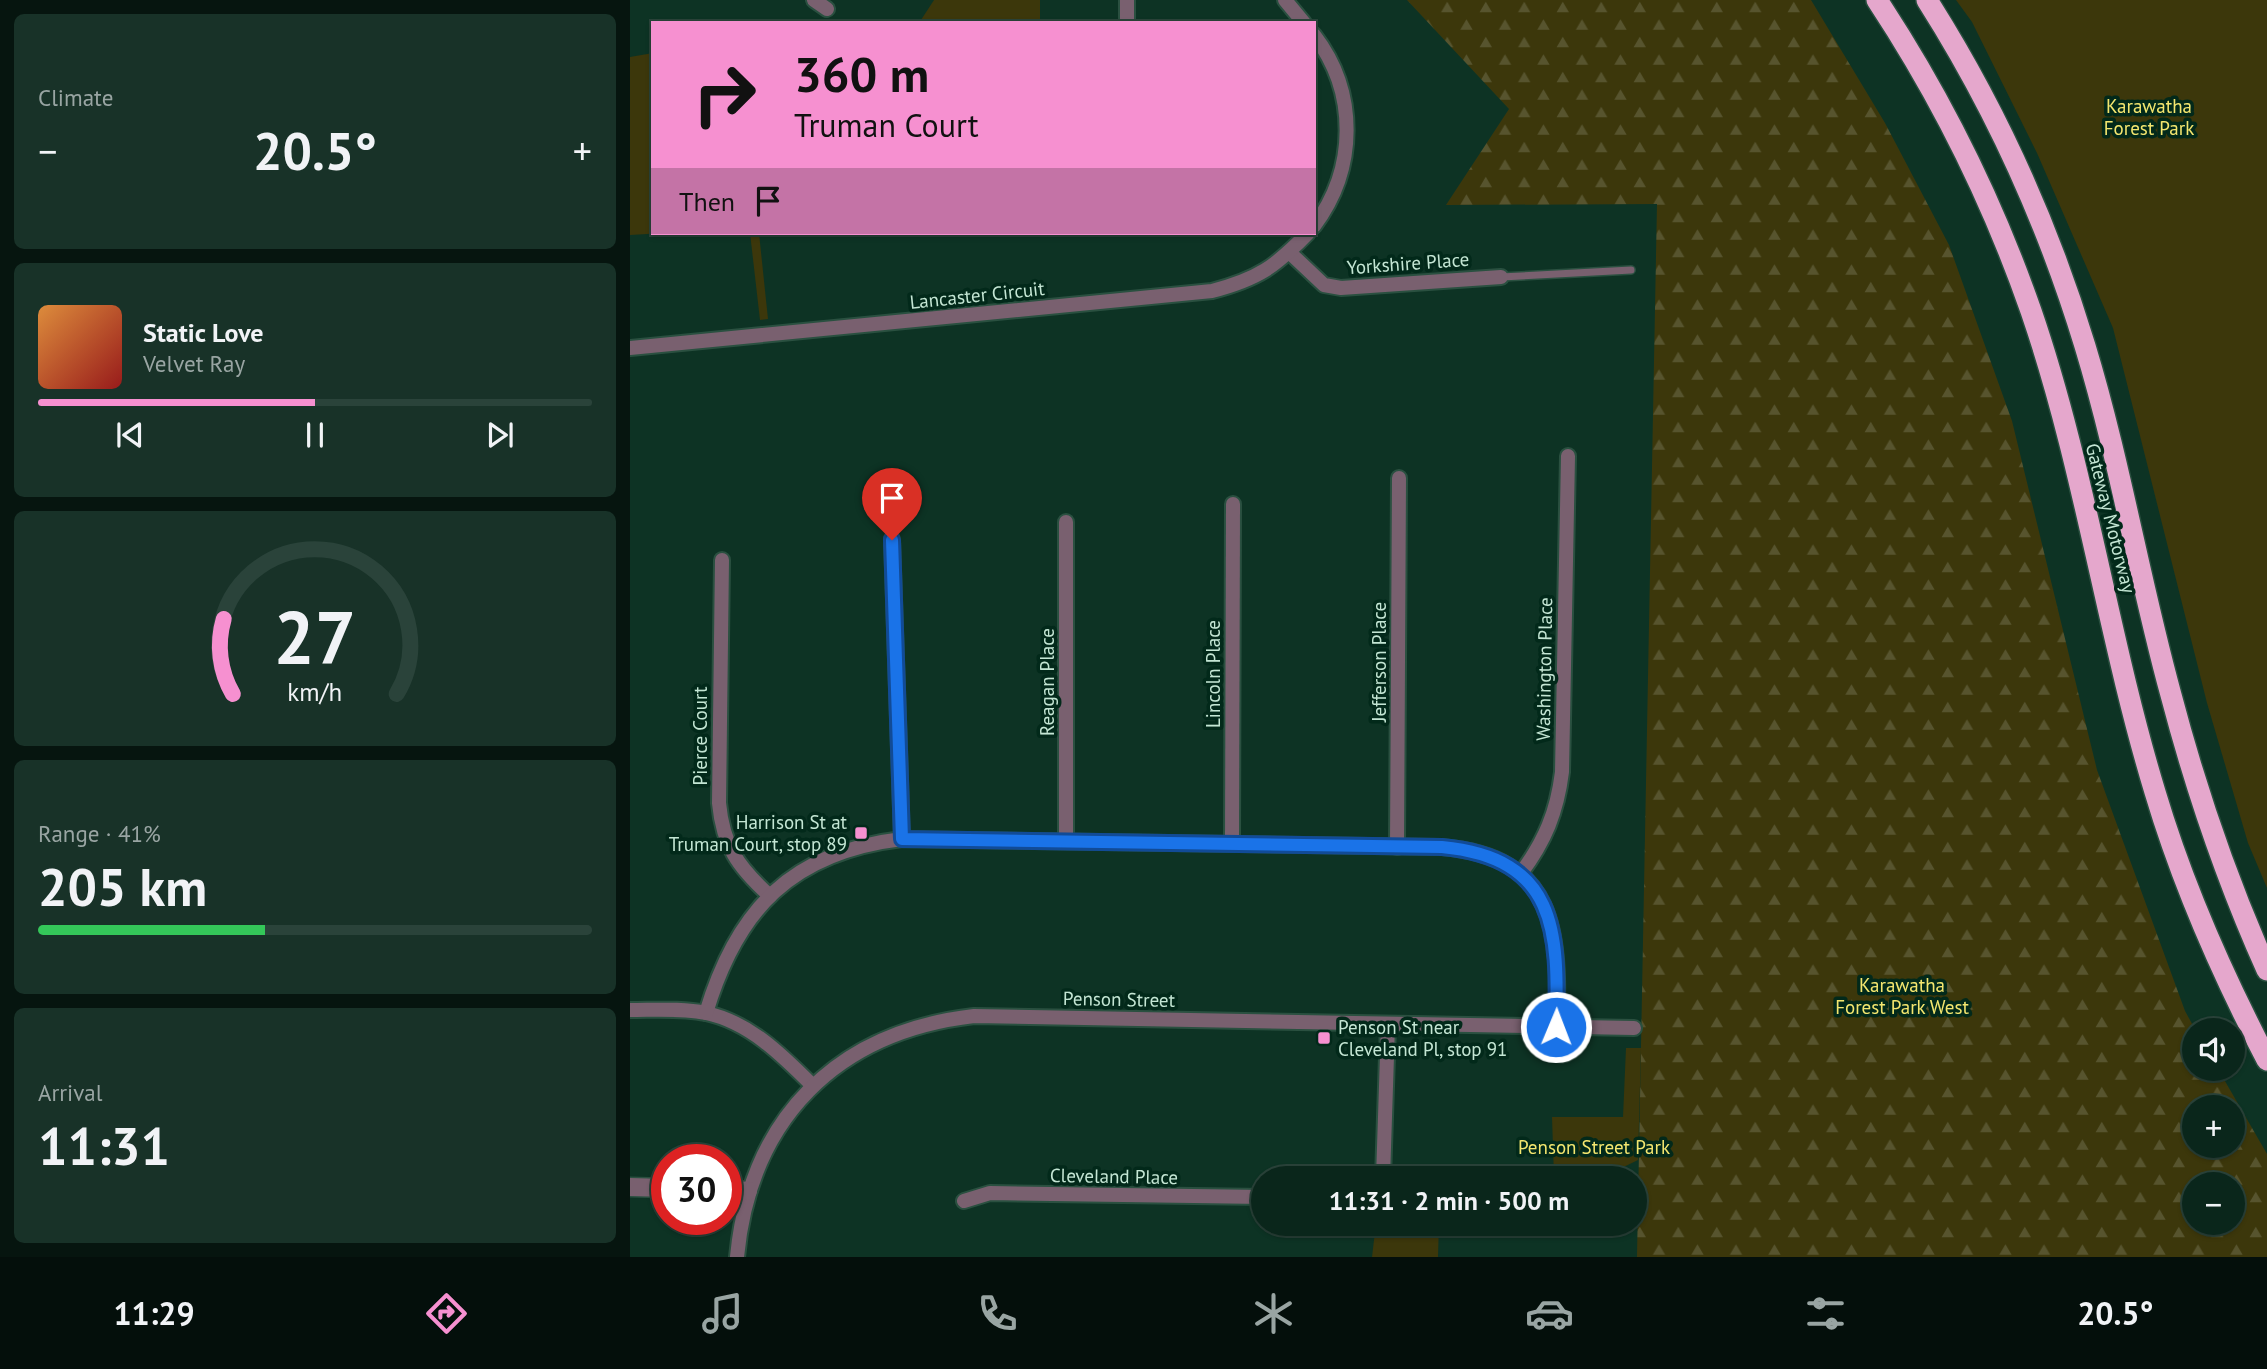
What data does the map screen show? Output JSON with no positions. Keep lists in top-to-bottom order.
{
  "streets": {
    "highway": ["Gateway Motorway"],
    "street": [
      "Yorkshire Place",
      "Lancaster Circuit",
      "Jefferson Place",
      "Washington Place",
      "Lincoln Place",
      "Reagan Place",
      "Pierce Court",
      "Penson Street",
      "Cleveland Place"
    ]
  },
  "crossings": [
    ["Yorkshire Place", "Lancaster Circuit"]
  ],
  "parks": ["Karawatha Forest Park", "Karawatha Forest Park West", "Penson Street Park"],
  "places": {
    "transit": ["Harrison St at Truman Court, stop 89", "Penson St near Cleveland Pl, stop 91"]
  },
  "page": {
    "tile": [
      "Climate",
      ["Range · 41%", "205 km"],
      ["Arrival", "11:31"]
    ],
    "turn": ["360 m", "Truman Court"],
    "heat": ["−", "20.5°", "+"],
    "then": "Then",
    "song": ["Static Love", "Velvet Ray"],
    "map_buttons": ["+", "−"],
    "limit": "30",
    "trip": "11:31 · 2 min · 500 m",
    "tabs": ["11:29", "20.5°"],
    "gauge": ["27", "km/h"]
  }
}
